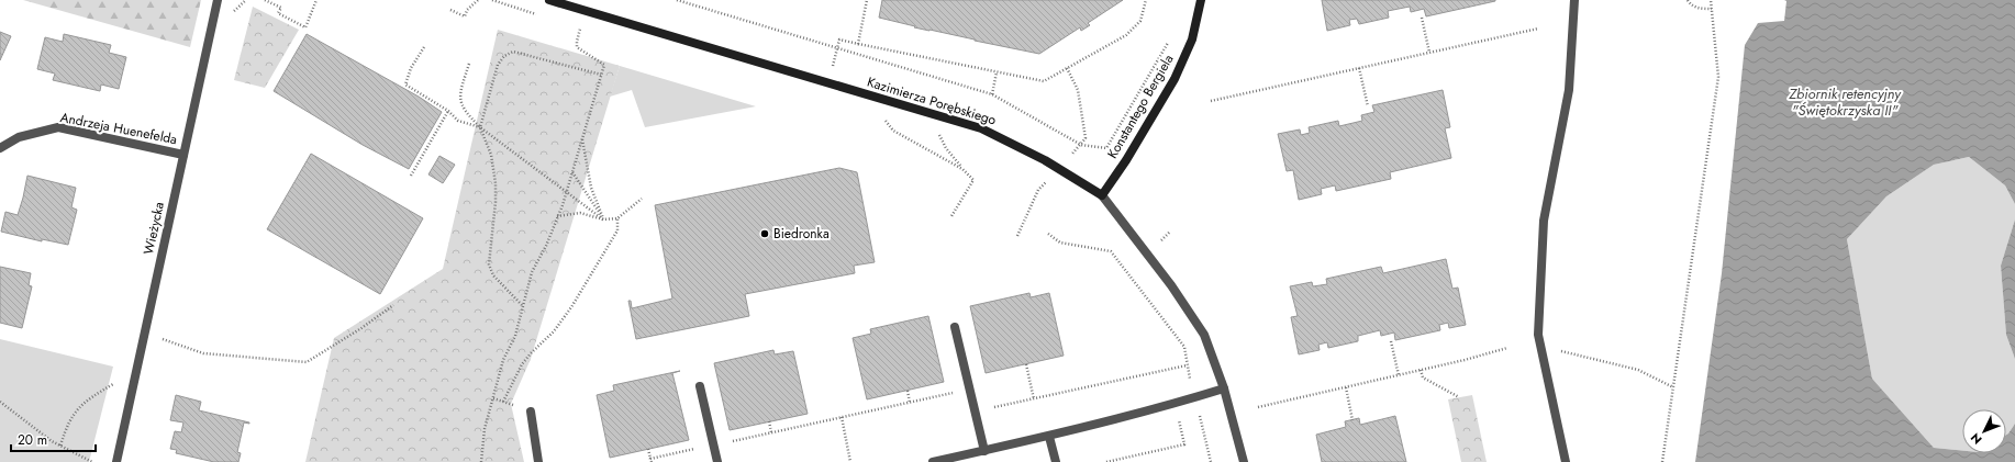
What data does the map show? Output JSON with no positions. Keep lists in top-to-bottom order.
{
  "streets": {
    "street": [
      "Kazimierza Porębskiego",
      "Konstantego Bergiela",
      "Andrzeja Huenefelda",
      "Wieżycka"
    ]
  },
  "crossings": [
    ["Kazimierza Porębskiego", "Konstantego Bergiela"],
    ["Andrzeja Huenefelda", "Wieżycka"]
  ],
  "water": ["Zbiornik retencyjny \"Świętokrzyska II\""],
  "places": ["Biedronka"],
  "scale_bar": "20 m",
  "north": "bottom left"
}
